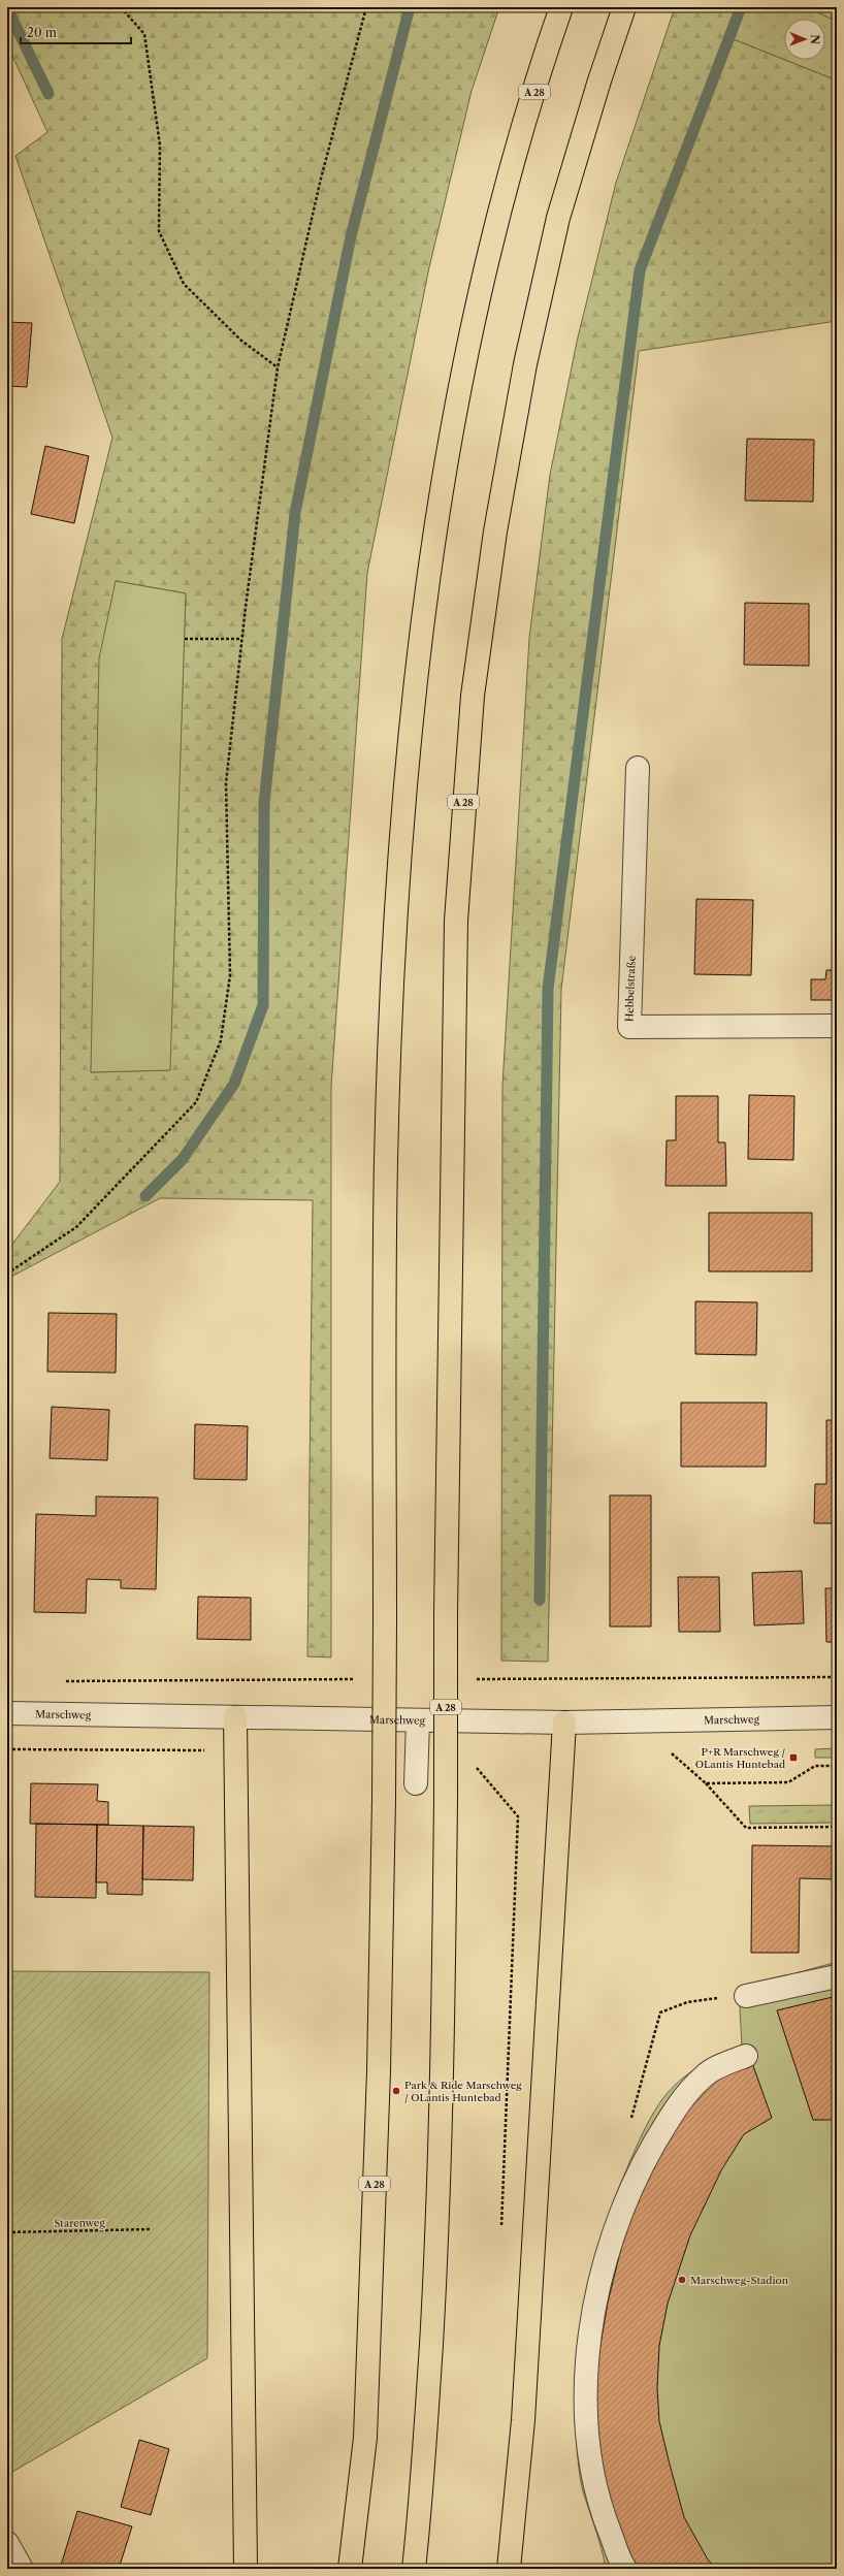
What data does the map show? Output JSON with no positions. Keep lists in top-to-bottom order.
{
  "streets": {
    "highway": ["A 28"],
    "street": ["Hebbelstraße", "Marschweg"],
    "path": ["Starenweg"]
  },
  "places": {
    "transit": ["P+R Marschweg / OLantis Huntebad"],
    "other": ["Park & Ride Marschweg / OLantis Huntebad", "Marschweg-Stadion"]
  },
  "scale_bar": "20 m",
  "north": "right"
}
